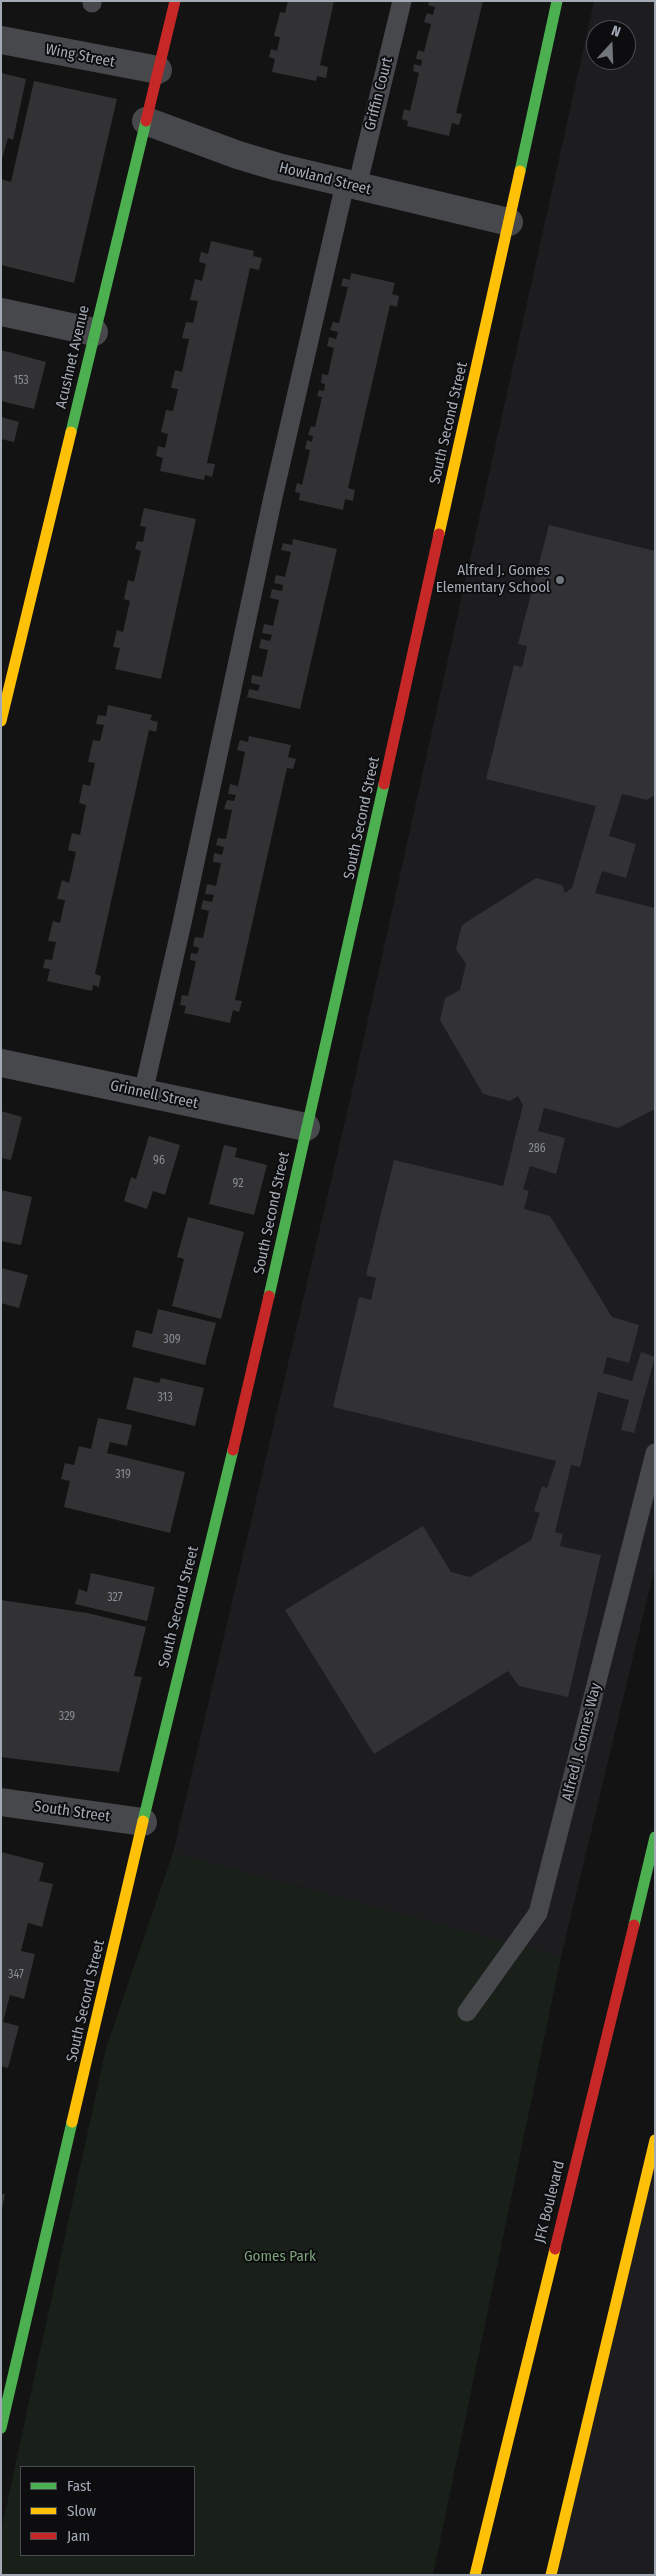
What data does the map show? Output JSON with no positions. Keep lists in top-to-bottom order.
{
  "streets": {
    "street": [
      "Wing Street",
      "Howland Street",
      "Acushnet Avenue",
      "South Second Street",
      "Grinnell Street",
      "South Street",
      "JFK Boulevard"
    ],
    "lane": ["Griffin Court", "Alfred J. Gomes Way"]
  },
  "crossings": [
    ["Wing Street", "Acushnet Avenue"],
    ["Griffin Court", "Howland Street"],
    ["Griffin Court", "Grinnell Street"],
    ["Howland Street", "Acushnet Avenue"],
    ["Howland Street", "South Second Street"],
    ["South Second Street", "Grinnell Street"],
    ["South Second Street", "South Street"]
  ],
  "parks": ["Gomes Park"],
  "places": ["Alfred J. Gomes Elementary School"],
  "house_numbers": [
    "153",
    "286",
    "96",
    "92",
    "309",
    "313",
    "319",
    "327",
    "329",
    "347"
  ],
  "legend": ["Fast", "Slow", "Jam"],
  "north": "top"
}
